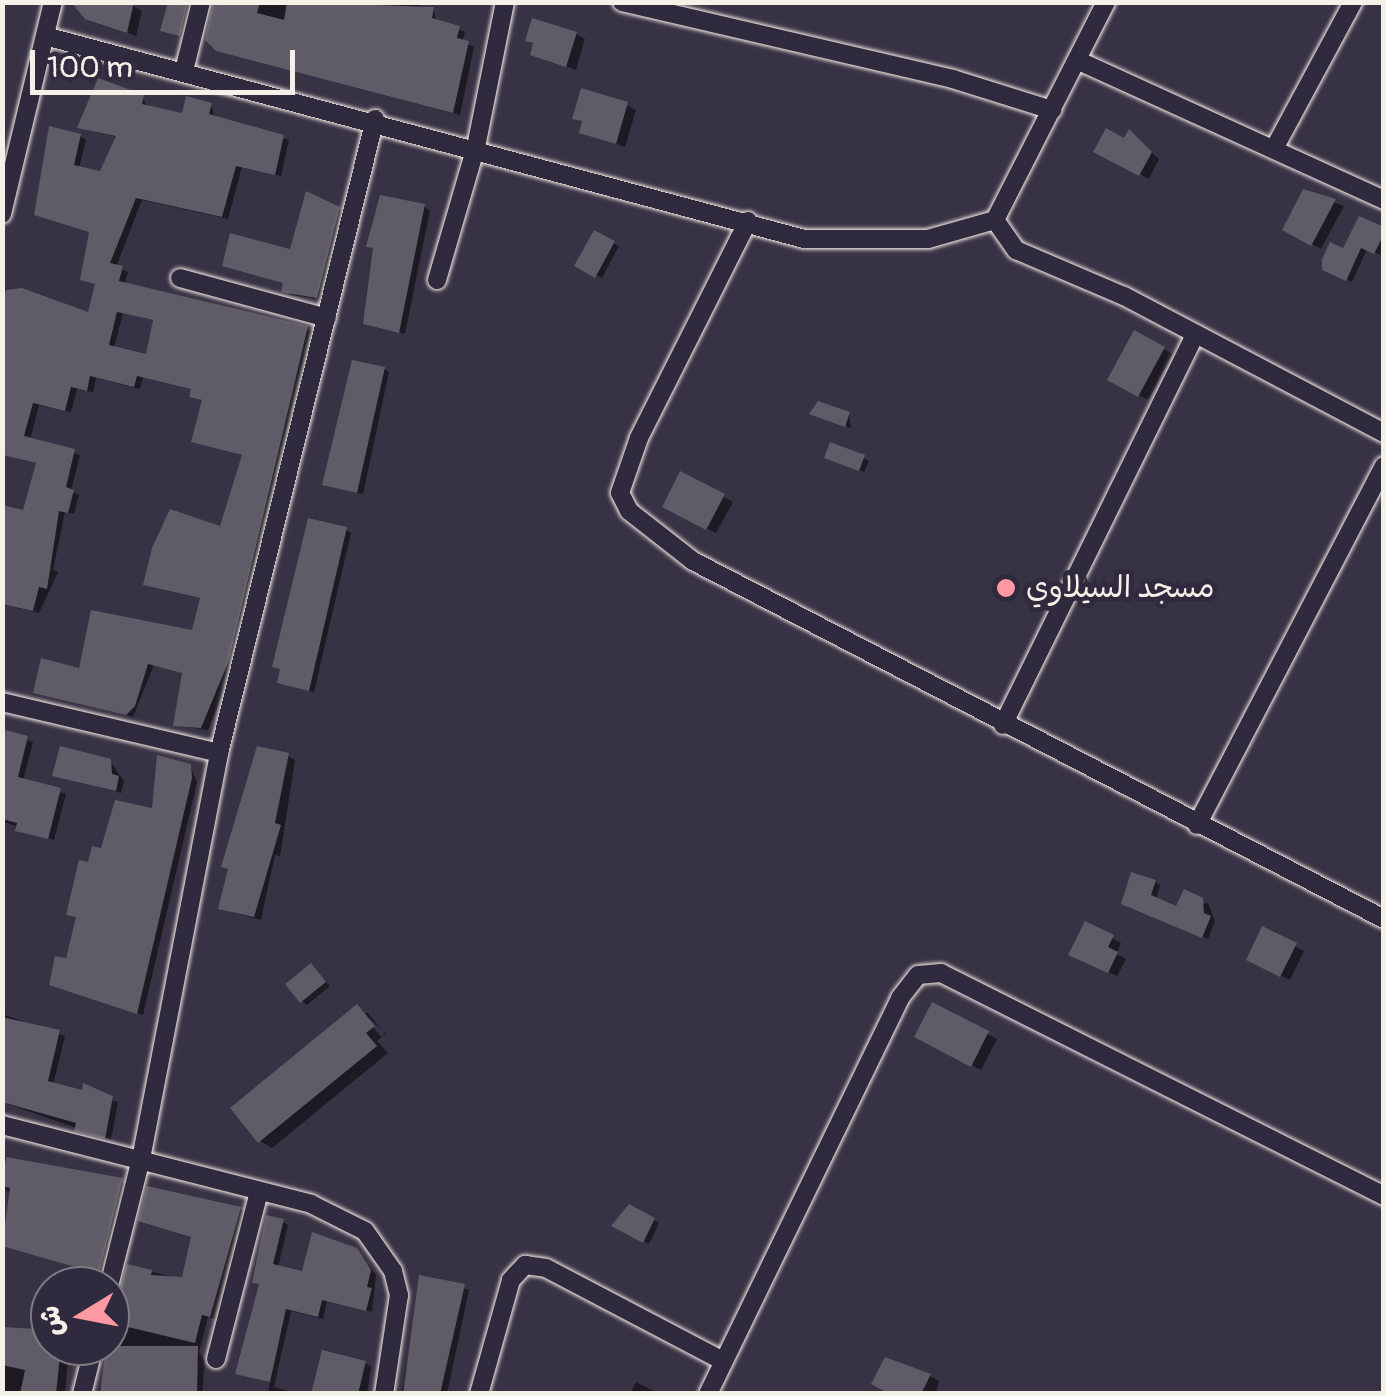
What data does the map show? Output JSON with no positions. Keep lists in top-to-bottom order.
{
  "places": ["مسجد السيلاوي"],
  "scale_bar": "100 m",
  "north": "left"
}
